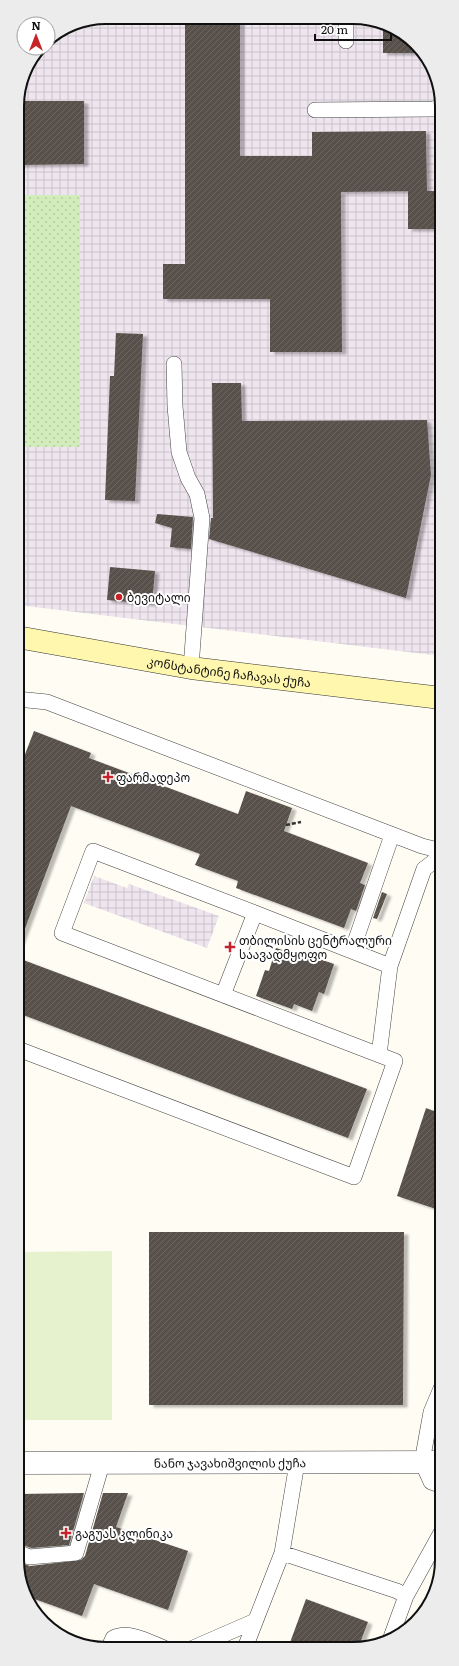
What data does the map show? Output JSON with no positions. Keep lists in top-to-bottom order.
{
  "streets": {
    "street": ["კონსტანტინე ჩაჩავას ქუჩა", "ნანო ჯავახიშვილის ქუჩა"]
  },
  "places": {
    "other": ["ბევიტალი"],
    "health": ["ფარმადეპო", "თბილისის ცენტრალური საავადმყოფო", "გაგუას კლინიკა"]
  },
  "scale_bar": "20 m",
  "north": "top"
}
